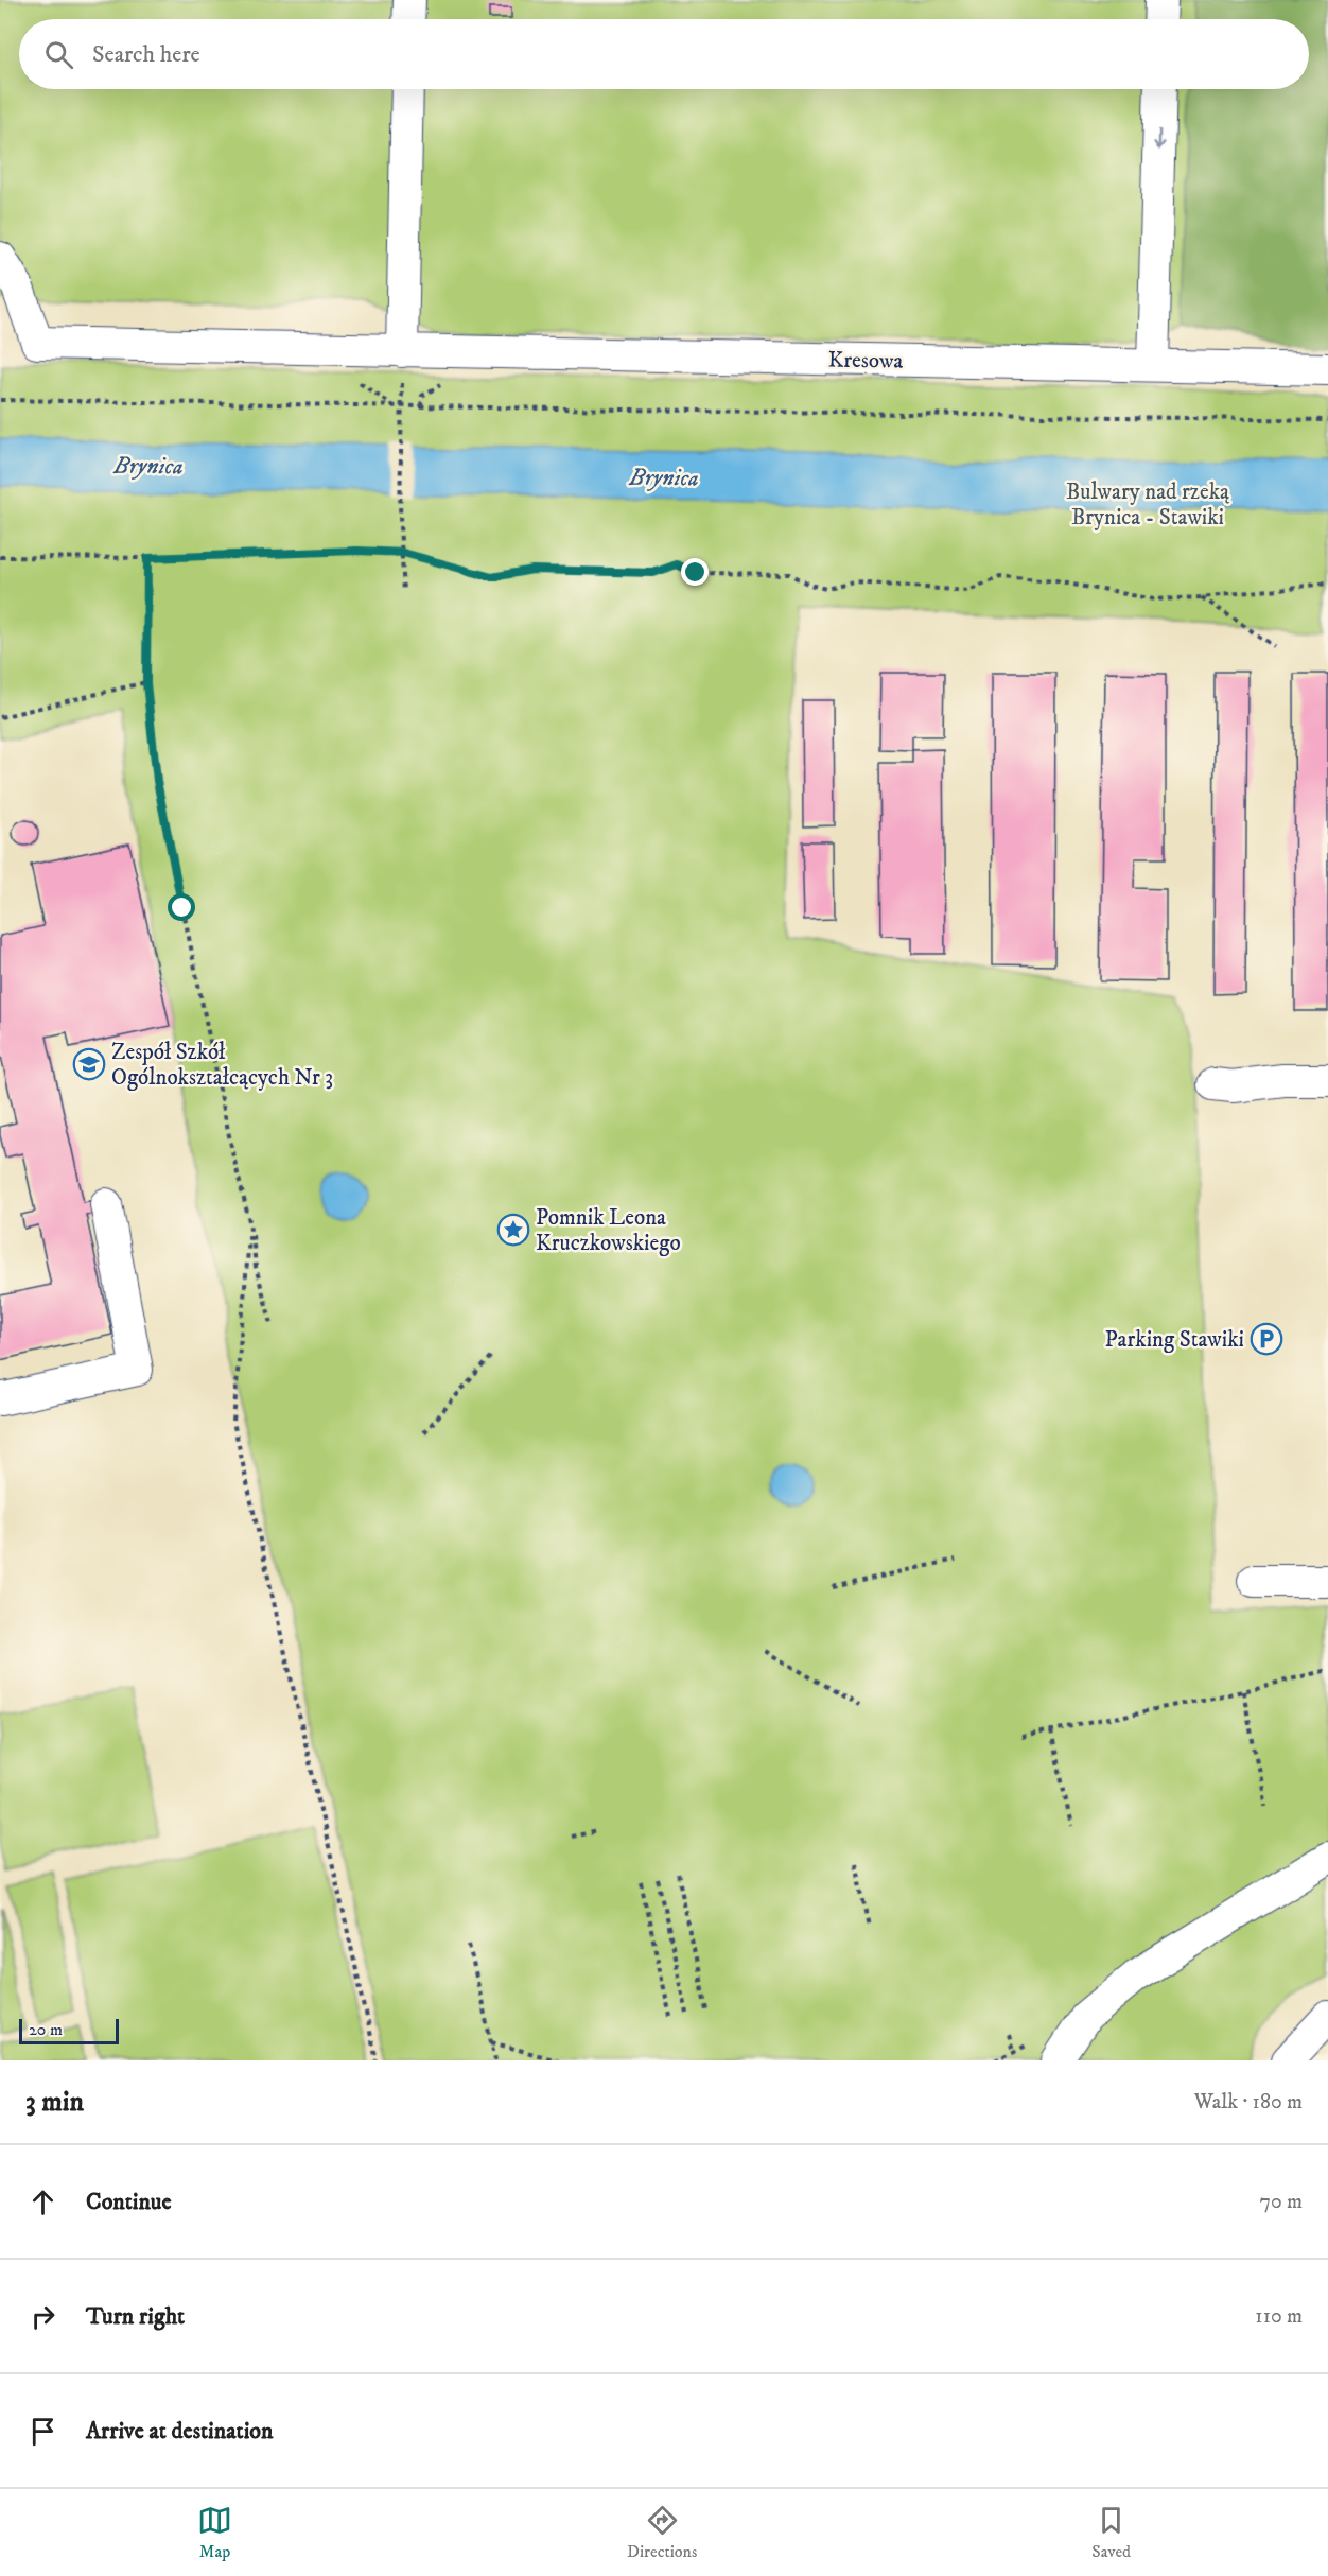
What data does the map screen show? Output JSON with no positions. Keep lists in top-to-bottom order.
{
  "streets": {
    "street": ["Kresowa"]
  },
  "water": ["Brynica"],
  "parks": ["Bulwary nad rzeką Brynica - Stawiki"],
  "places": {
    "school or university": ["Zespół Szkół Ogólnokształcących Nr 3"],
    "place": ["Pomnik Leona Kruczkowskiego"],
    "parking": ["Parking Stawiki"]
  },
  "scale_bar": "20 m",
  "page": {
    "search": "Search here",
    "scale": "20 m",
    "heading": ["3 min", "Walk · 180 m"],
    "list": [
      ["Continue", "70 m"],
      ["Turn right", "110 m"],
      "Arrive at destination"
    ],
    "nav": ["Map", "Directions", "Saved"]
  }
}
